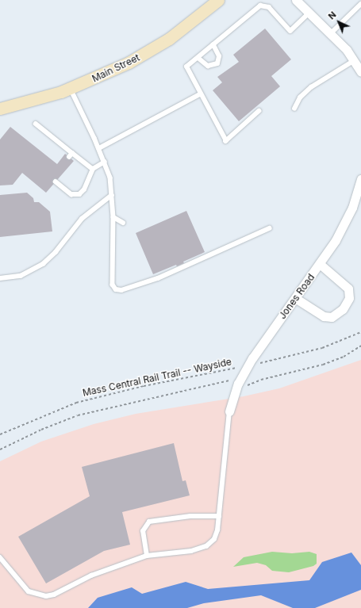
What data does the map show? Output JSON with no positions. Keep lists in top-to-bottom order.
{
  "streets": {
    "main road": ["Main Street"],
    "street": ["Jones Road"],
    "path": ["Mass Central Rail Trail -- Wayside"]
  },
  "crossings": [
    ["Jones Road", "Mass Central Rail Trail -- Wayside"]
  ],
  "north": "top left"
}
